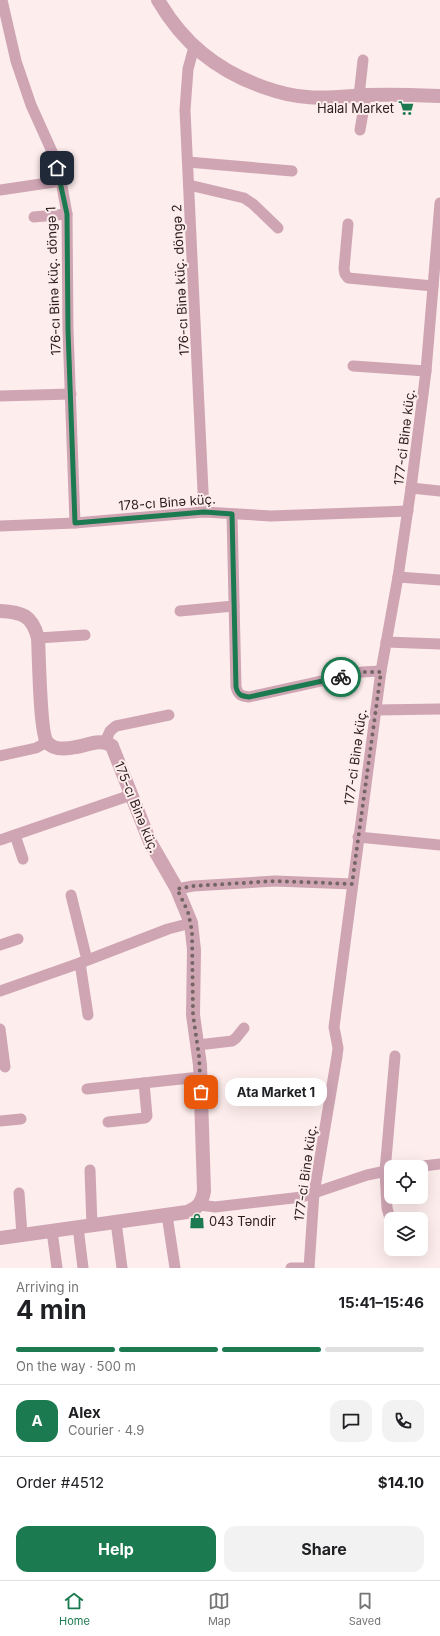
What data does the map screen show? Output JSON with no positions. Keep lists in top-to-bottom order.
{
  "streets": {
    "street": [
      "176-cı Binə küç. döngə 2",
      "176-cı Binə küç. döngə 1",
      "177-ci Binə küç.",
      "178-cı Binə küç.",
      "175-cı Binə küç."
    ]
  },
  "crossings": [
    ["176-cı Binə küç. döngə 2", "178-cı Binə küç."],
    ["176-cı Binə küç. döngə 1", "178-cı Binə küç."],
    ["177-ci Binə küç.", "178-cı Binə küç."]
  ],
  "places": {
    "supermarket": ["Halal Market"],
    "other": ["Ata Market 1"],
    "shop": ["043 Təndir"]
  },
  "page": {
    "bubble": "Ata Market 1",
    "heading": ["4 min", "Arriving in", "15:41–15:46"],
    "panel": [
      "Alex",
      "Courier · 4.9",
      "Order #4512",
      "$14.10"
    ],
    "bar": "On the way · 500 m",
    "round": "A",
    "buttons": ["Help", "Share"],
    "tabs": ["Home", "Map", "Saved"]
  }
}
